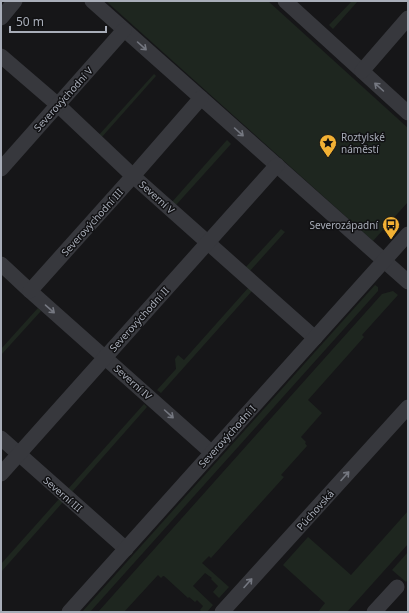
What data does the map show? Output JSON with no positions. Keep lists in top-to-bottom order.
{
  "streets": {
    "street": [
      "Severovýchodní V",
      "Severní V",
      "Severovýchodní III",
      "Severovýchodní II",
      "Severní IV",
      "Severovýchodní I",
      "Severní III",
      "Púchovská"
    ]
  },
  "crossings": [
    ["Severovýchodní V", "Severní V"],
    ["Severní V", "Severovýchodní III"],
    ["Severní V", "Severovýchodní II"],
    ["Severní V", "Severovýchodní I"],
    ["Severovýchodní III", "Severní IV"],
    ["Severovýchodní II", "Severní IV"],
    ["Severovýchodní II", "Severní III"],
    ["Severní IV", "Severovýchodní I"],
    ["Severovýchodní I", "Severní III"]
  ],
  "one_way": ["Severní IV", "Púchovská"],
  "places": {
    "place": ["Roztylské náměstí"],
    "bus stop": ["Severozápadní"]
  },
  "scale_bar": "50 m"
}
